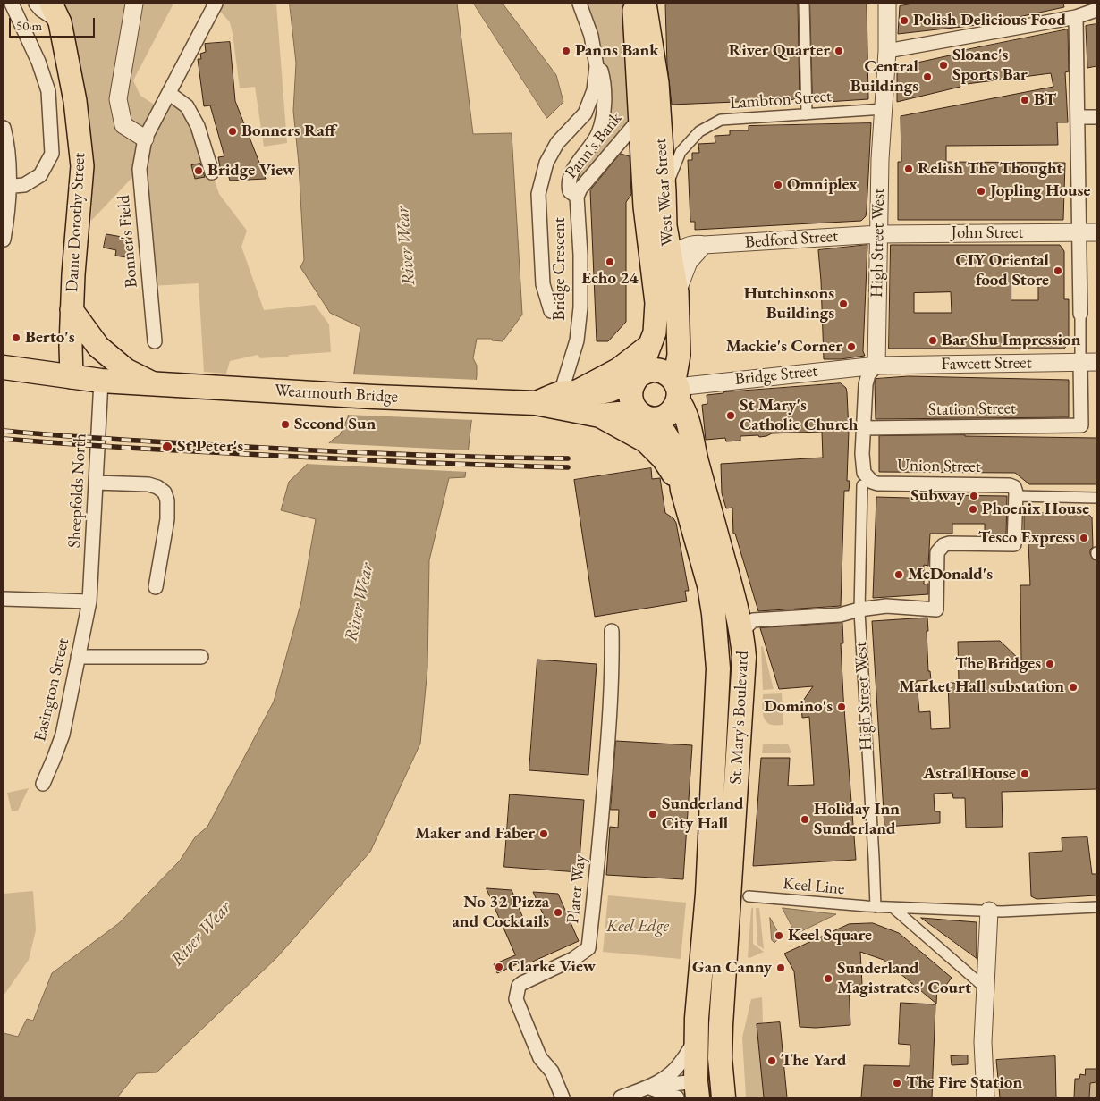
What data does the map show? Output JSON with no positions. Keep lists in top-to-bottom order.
{
  "streets": {
    "highway": ["Wearmouth Bridge", "St. Mary's Boulevard"],
    "main road": ["West Wear Street", "Dame Dorothy Street"],
    "street": [
      "Lambton Street",
      "Pann's Bank",
      "John Street",
      "Bedford Street",
      "Bonner's Field",
      "High Street West",
      "Bridge Crescent",
      "Fawcett Street",
      "Bridge Street",
      "Station Street",
      "Union Street",
      "Sheepfolds North",
      "Easington Street",
      "Keel Line",
      "Plater Way"
    ]
  },
  "crossings": [
    ["Lambton Street", "West Wear Street"],
    ["Lambton Street", "High Street West"],
    ["Pann's Bank", "West Wear Street"],
    ["Pann's Bank", "Bridge Crescent"],
    ["West Wear Street", "Bedford Street"],
    ["West Wear Street", "Bridge Street"],
    ["West Wear Street", "St. Mary's Boulevard"],
    ["Dame Dorothy Street", "Wearmouth Bridge"],
    ["John Street", "Bedford Street"],
    ["John Street", "High Street West"],
    ["Bedford Street", "High Street West"],
    ["High Street West", "Fawcett Street"],
    ["High Street West", "Bridge Street"],
    ["High Street West", "Station Street"],
    ["High Street West", "Union Street"],
    ["High Street West", "Keel Line"],
    ["Fawcett Street", "Bridge Street"],
    ["Fawcett Street", "Station Street"],
    ["Bridge Street", "St. Mary's Boulevard"],
    ["Wearmouth Bridge", "Sheepfolds North"],
    ["Sheepfolds North", "Easington Street"]
  ],
  "water": ["River Wear"],
  "parks": ["Keel Edge"],
  "places": [
    "Polish Delicious Food",
    "Panns Bank",
    "River Quarter",
    "Sloane's Sports Bar",
    "Central Buildings",
    "BT",
    "Bonners Raff",
    "Relish The Thought",
    "Bridge View",
    "Omniplex",
    "Jopling House",
    "Echo 24",
    "CIY Oriental food Store",
    "Hutchinsons Buildings",
    "Berto's",
    "Bar Shu Impression",
    "Mackie's Corner",
    "St Mary's Catholic Church",
    "Second Sun",
    "St Peter's",
    "Subway",
    "Phoenix House",
    "Tesco Express",
    "McDonald's",
    "The Bridges",
    "Market Hall substation",
    "Domino's",
    "Astral House",
    "Sunderland City Hall",
    "Holiday Inn Sunderland",
    "Maker and Faber",
    "No 32 Pizza and Cocktails",
    "Keel Square",
    "Clarke View",
    "Gan Canny",
    "Sunderland Magistrates' Court",
    "The Yard",
    "The Fire Station"
  ],
  "scale_bar": "50 m"
}
